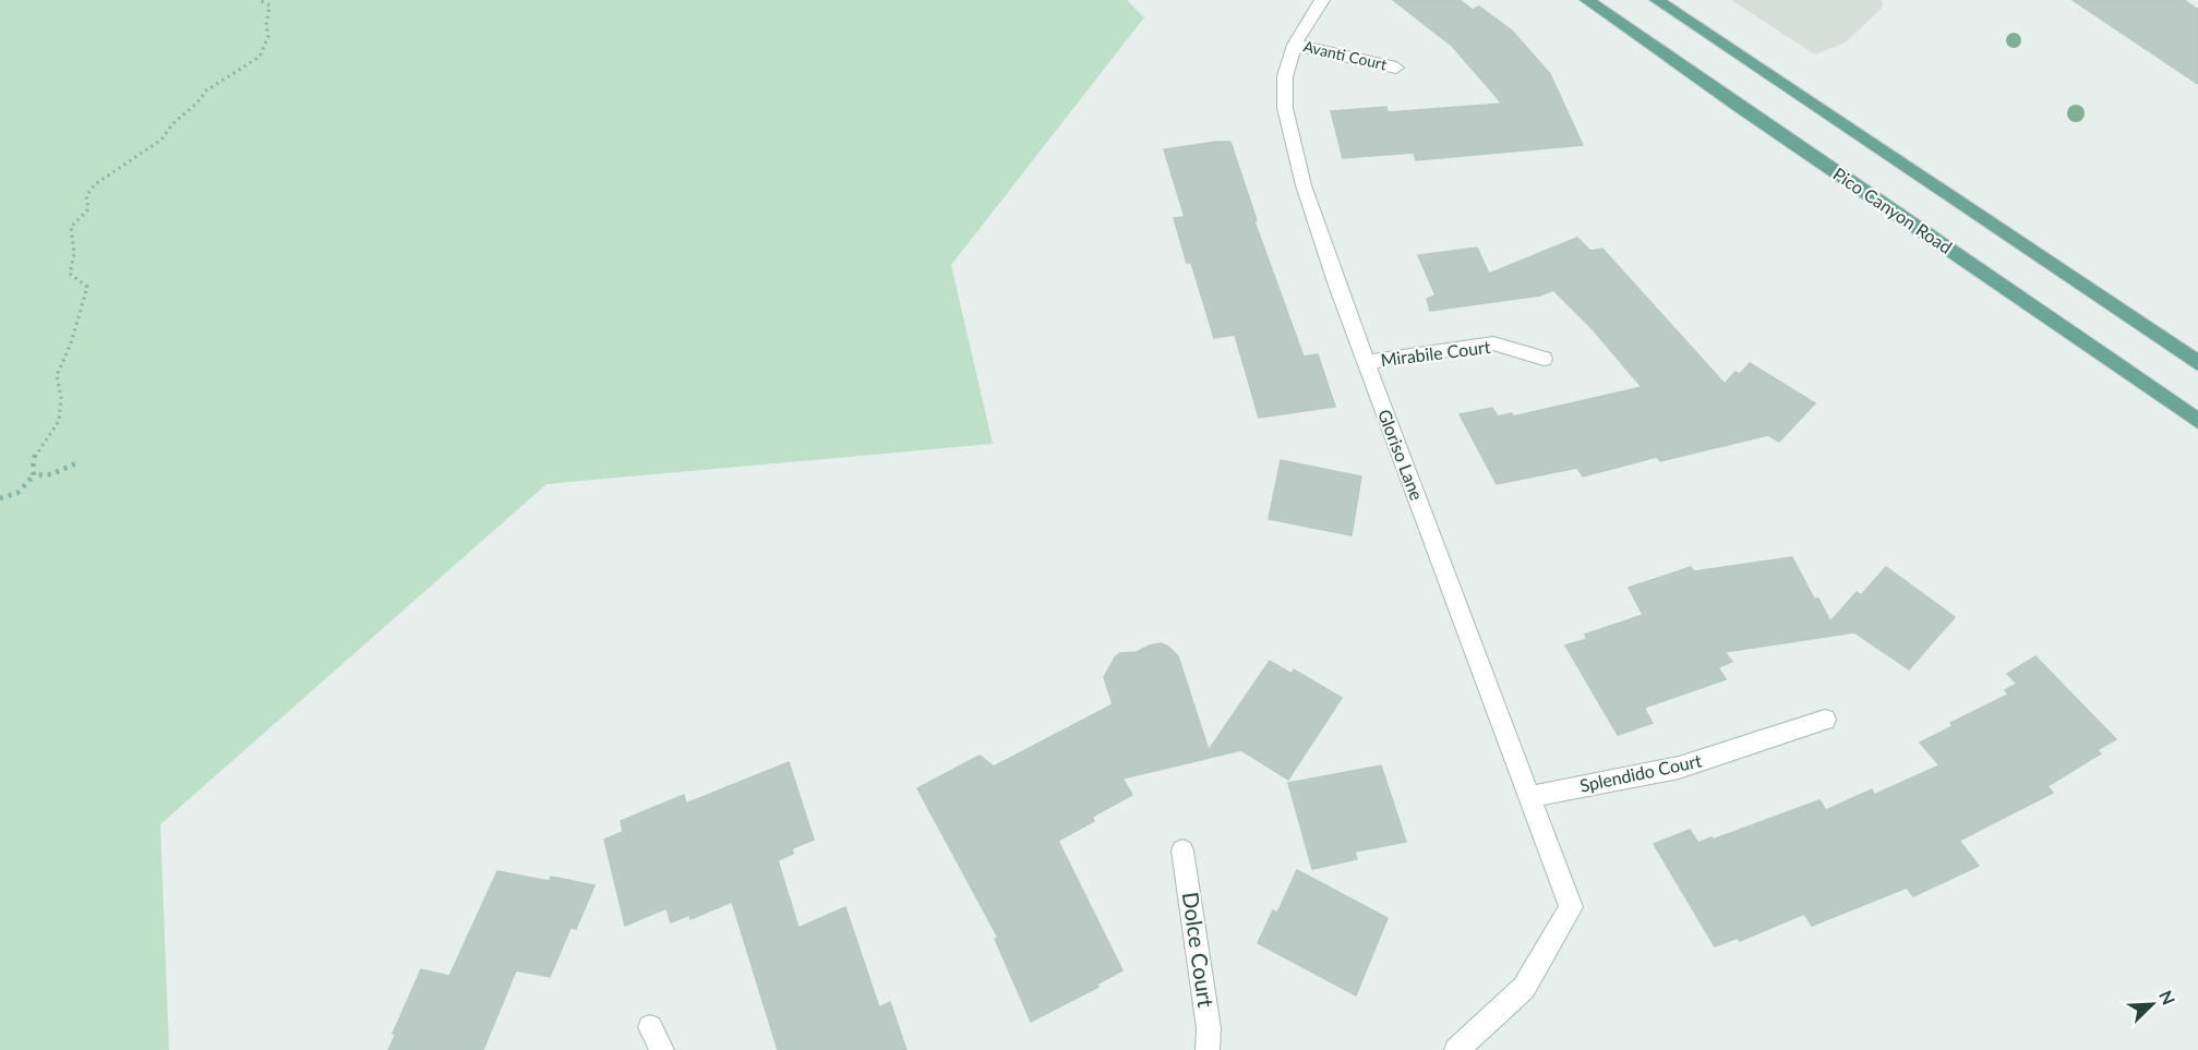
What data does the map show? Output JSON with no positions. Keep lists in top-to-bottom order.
{
  "streets": {
    "main road": ["Pico Canyon Road"],
    "street": [
      "Avanti Court",
      "Mirabile Court",
      "Gloriso Lane",
      "Splendido Court",
      "Dolce Court"
    ]
  },
  "crossings": [
    ["Avanti Court", "Gloriso Lane"],
    ["Mirabile Court", "Gloriso Lane"],
    ["Gloriso Lane", "Splendido Court"]
  ],
  "north": "top right"
}
